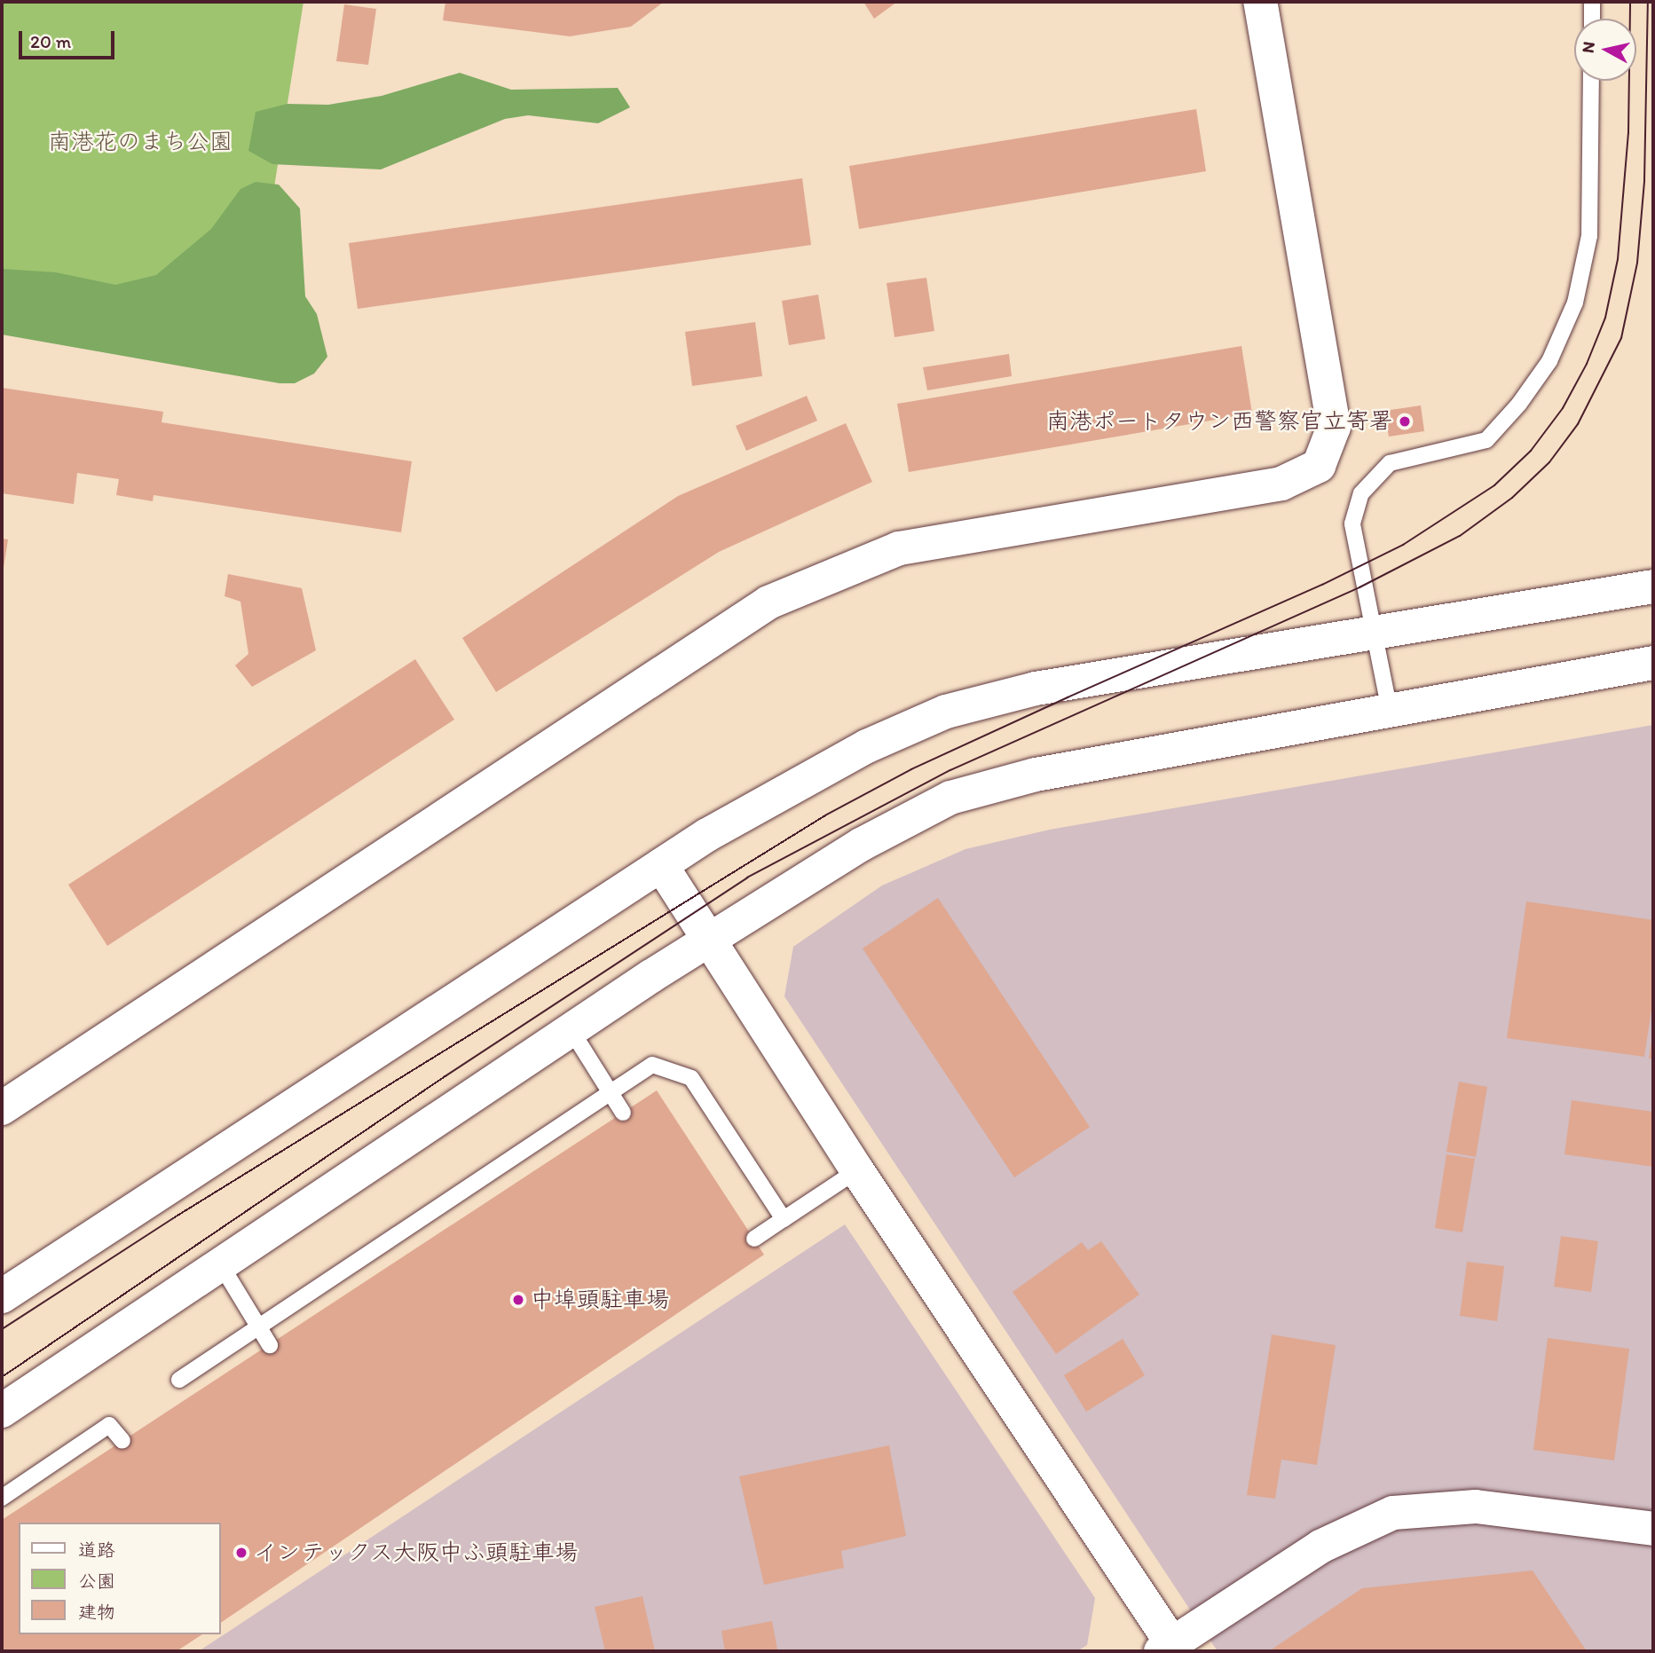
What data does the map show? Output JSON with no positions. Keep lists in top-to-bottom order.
{
  "parks": ["南港花のまち公園"],
  "places": ["南港ポートタウン西警察官立寄署", "中埠頭駐車場", "インテックス大阪中ふ頭駐車場"],
  "legend": ["道路", "公園", "建物"],
  "scale_bar": "20 m",
  "north": "left"
}
